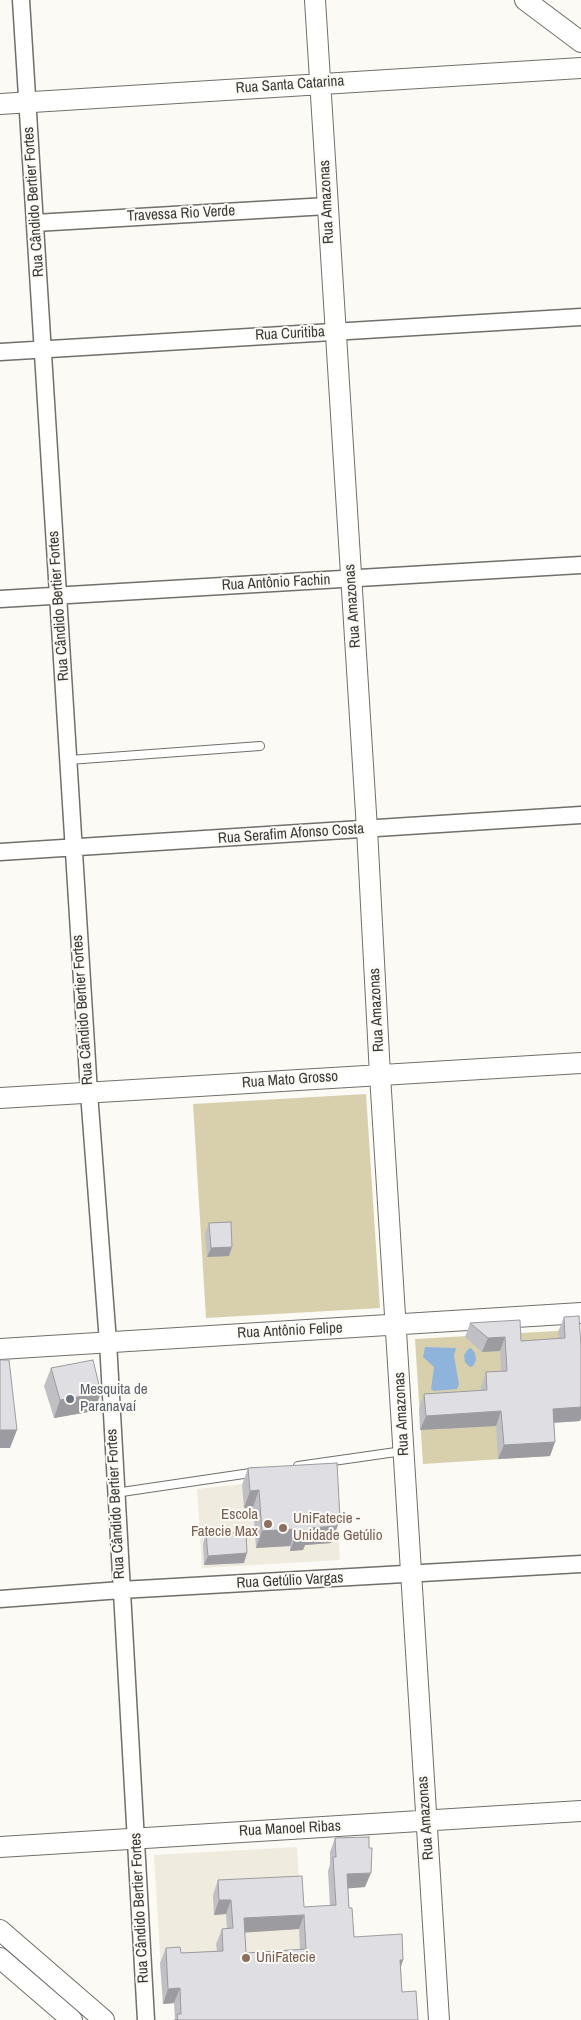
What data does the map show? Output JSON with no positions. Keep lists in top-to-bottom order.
{
  "streets": {
    "street": [
      "Rua Santa Catarina",
      "Rua Cândido Bertier Fortes",
      "Rua Amazonas",
      "Travessa Rio Verde",
      "Rua Curitiba",
      "Rua Antônio Fachin",
      "Rua Serafim Afonso Costa",
      "Rua Mato Grosso",
      "Rua Antônio Felipe",
      "Rua Getúlio Vargas",
      "Rua Manoel Ribas"
    ]
  },
  "crossings": [
    ["Rua Santa Catarina", "Rua Cândido Bertier Fortes"],
    ["Rua Santa Catarina", "Rua Amazonas"],
    ["Rua Cândido Bertier Fortes", "Travessa Rio Verde"],
    ["Rua Cândido Bertier Fortes", "Rua Curitiba"],
    ["Rua Cândido Bertier Fortes", "Rua Antônio Fachin"],
    ["Rua Cândido Bertier Fortes", "Rua Serafim Afonso Costa"],
    ["Rua Cândido Bertier Fortes", "Rua Mato Grosso"],
    ["Rua Cândido Bertier Fortes", "Rua Antônio Felipe"],
    ["Rua Cândido Bertier Fortes", "Rua Getúlio Vargas"],
    ["Rua Cândido Bertier Fortes", "Rua Manoel Ribas"],
    ["Rua Amazonas", "Travessa Rio Verde"],
    ["Rua Amazonas", "Rua Curitiba"],
    ["Rua Amazonas", "Rua Antônio Fachin"],
    ["Rua Amazonas", "Rua Serafim Afonso Costa"],
    ["Rua Amazonas", "Rua Mato Grosso"],
    ["Rua Amazonas", "Rua Antônio Felipe"],
    ["Rua Amazonas", "Rua Getúlio Vargas"],
    ["Rua Amazonas", "Rua Manoel Ribas"]
  ],
  "places": [
    "Mesquita de Paranavaí",
    "Escola Fatecie Max",
    "UniFatecie - Unidade Getúlio",
    "UniFatecie"
  ]
}
